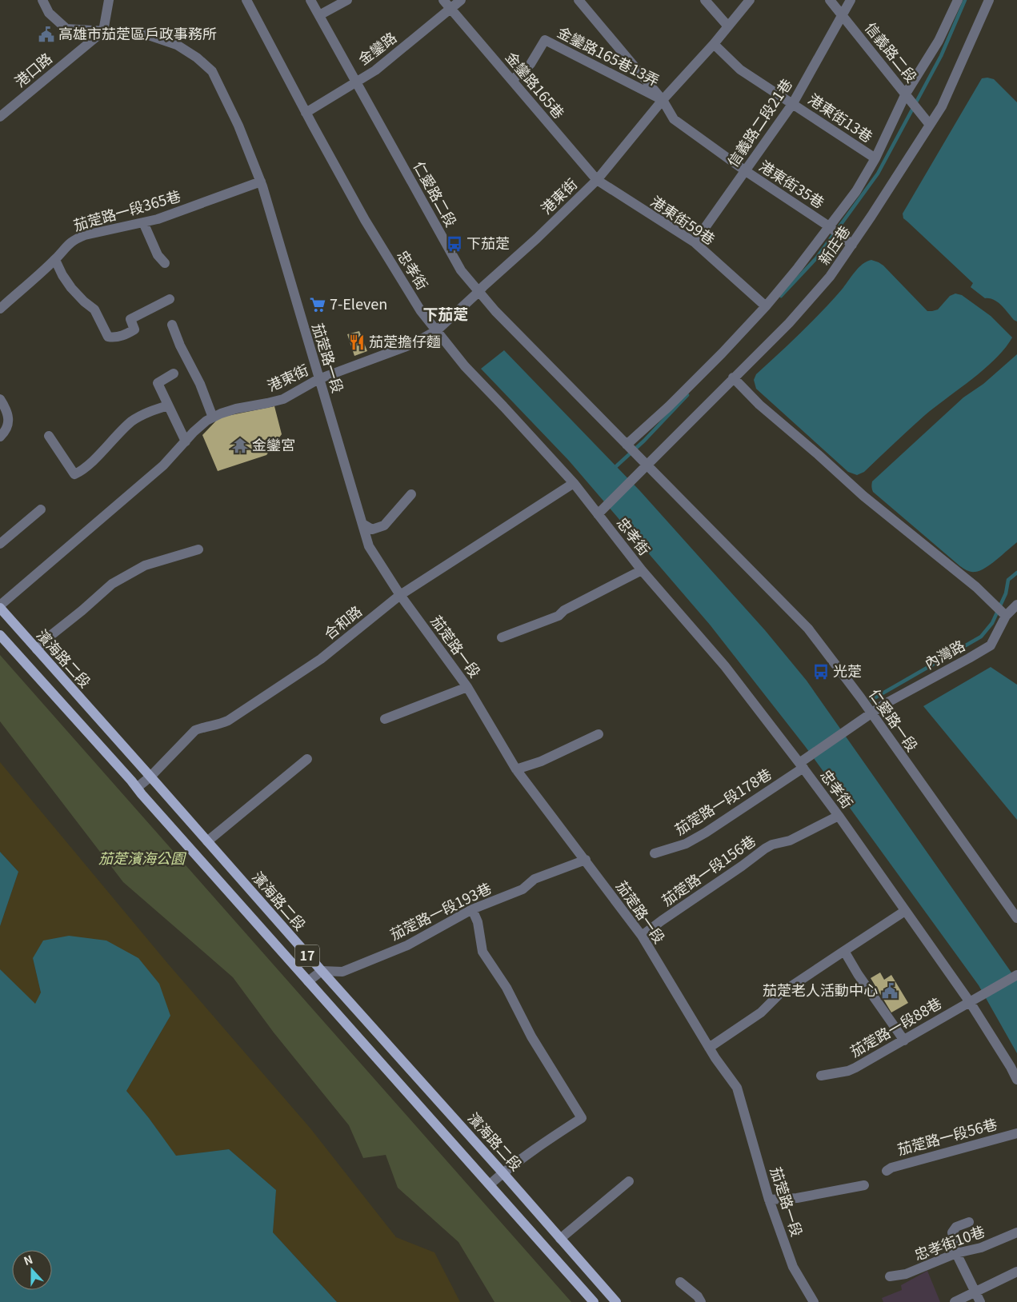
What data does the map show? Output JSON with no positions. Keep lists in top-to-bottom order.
{
  "streets": {
    "main road": ["濱海路二段", "17"],
    "street": [
      "金鑾路",
      "信義路二段",
      "金鑾路165巷13弄",
      "港口路",
      "金鑾路165巷",
      "港東街13巷",
      "信義路二段21巷",
      "港東街35巷",
      "仁愛路二段",
      "港東街",
      "茄萣路一段365巷",
      "港東街59巷",
      "新庄巷",
      "忠孝街",
      "茄萣路一段",
      "合和路",
      "內灣路",
      "仁愛路一段",
      "茄萣路一段178巷",
      "茄萣路一段156巷",
      "茄萣路一段193巷",
      "茄萣路一段88巷",
      "茄萣路一段56巷",
      "忠孝街10巷"
    ]
  },
  "crossings": [
    ["金鑾路", "金鑾路165巷"],
    ["金鑾路", "仁愛路二段"],
    ["金鑾路", "忠孝街"],
    ["信義路二段", "信義路二段21巷"],
    ["信義路二段", "新庄巷"],
    ["金鑾路165巷13弄", "金鑾路165巷"],
    ["金鑾路165巷13弄", "港東街35巷"],
    ["金鑾路165巷13弄", "港東街"],
    ["港口路", "茄萣路一段"],
    ["金鑾路165巷", "港東街"],
    ["金鑾路165巷", "港東街59巷"],
    ["港東街13巷", "信義路二段21巷"],
    ["港東街13巷", "港東街"],
    ["信義路二段21巷", "港東街35巷"],
    ["信義路二段21巷", "港東街59巷"],
    ["港東街35巷", "港東街"],
    ["港東街35巷", "新庄巷"],
    ["仁愛路二段", "港東街"],
    ["仁愛路二段", "新庄巷"],
    ["仁愛路二段", "仁愛路一段"],
    ["港東街", "港東街59巷"],
    ["港東街", "忠孝街"],
    ["港東街", "茄萣路一段"],
    ["港東街", "濱海路二段"],
    ["茄萣路一段365巷", "茄萣路一段"],
    ["新庄巷", "忠孝街"],
    ["新庄巷", "仁愛路一段"],
    ["忠孝街", "合和路"],
    ["忠孝街", "茄萣路一段178巷"],
    ["忠孝街", "茄萣路一段156巷"],
    ["忠孝街", "茄萣路一段88巷"],
    ["茄萣路一段", "合和路"],
    ["茄萣路一段", "茄萣路一段156巷"],
    ["茄萣路一段", "茄萣路一段193巷"],
    ["合和路", "濱海路二段"],
    ["合和路", "17"],
    ["內灣路", "仁愛路一段"],
    ["內灣路", "茄萣路一段178巷"],
    ["濱海路二段", "茄萣路一段193巷"]
  ],
  "districts": ["下茄萣"],
  "parks": ["茄萣濱海公園"],
  "places": {
    "public building": ["高雄市茄萣區戶政事務所", "茄萣老人活動中心"],
    "bus stop": ["下茄萣", "光萣"],
    "supermarket": ["7-Eleven"],
    "restaurant": ["茄萣擔仔麵"],
    "temple": ["金鑾宮"]
  },
  "north": "top"
}
